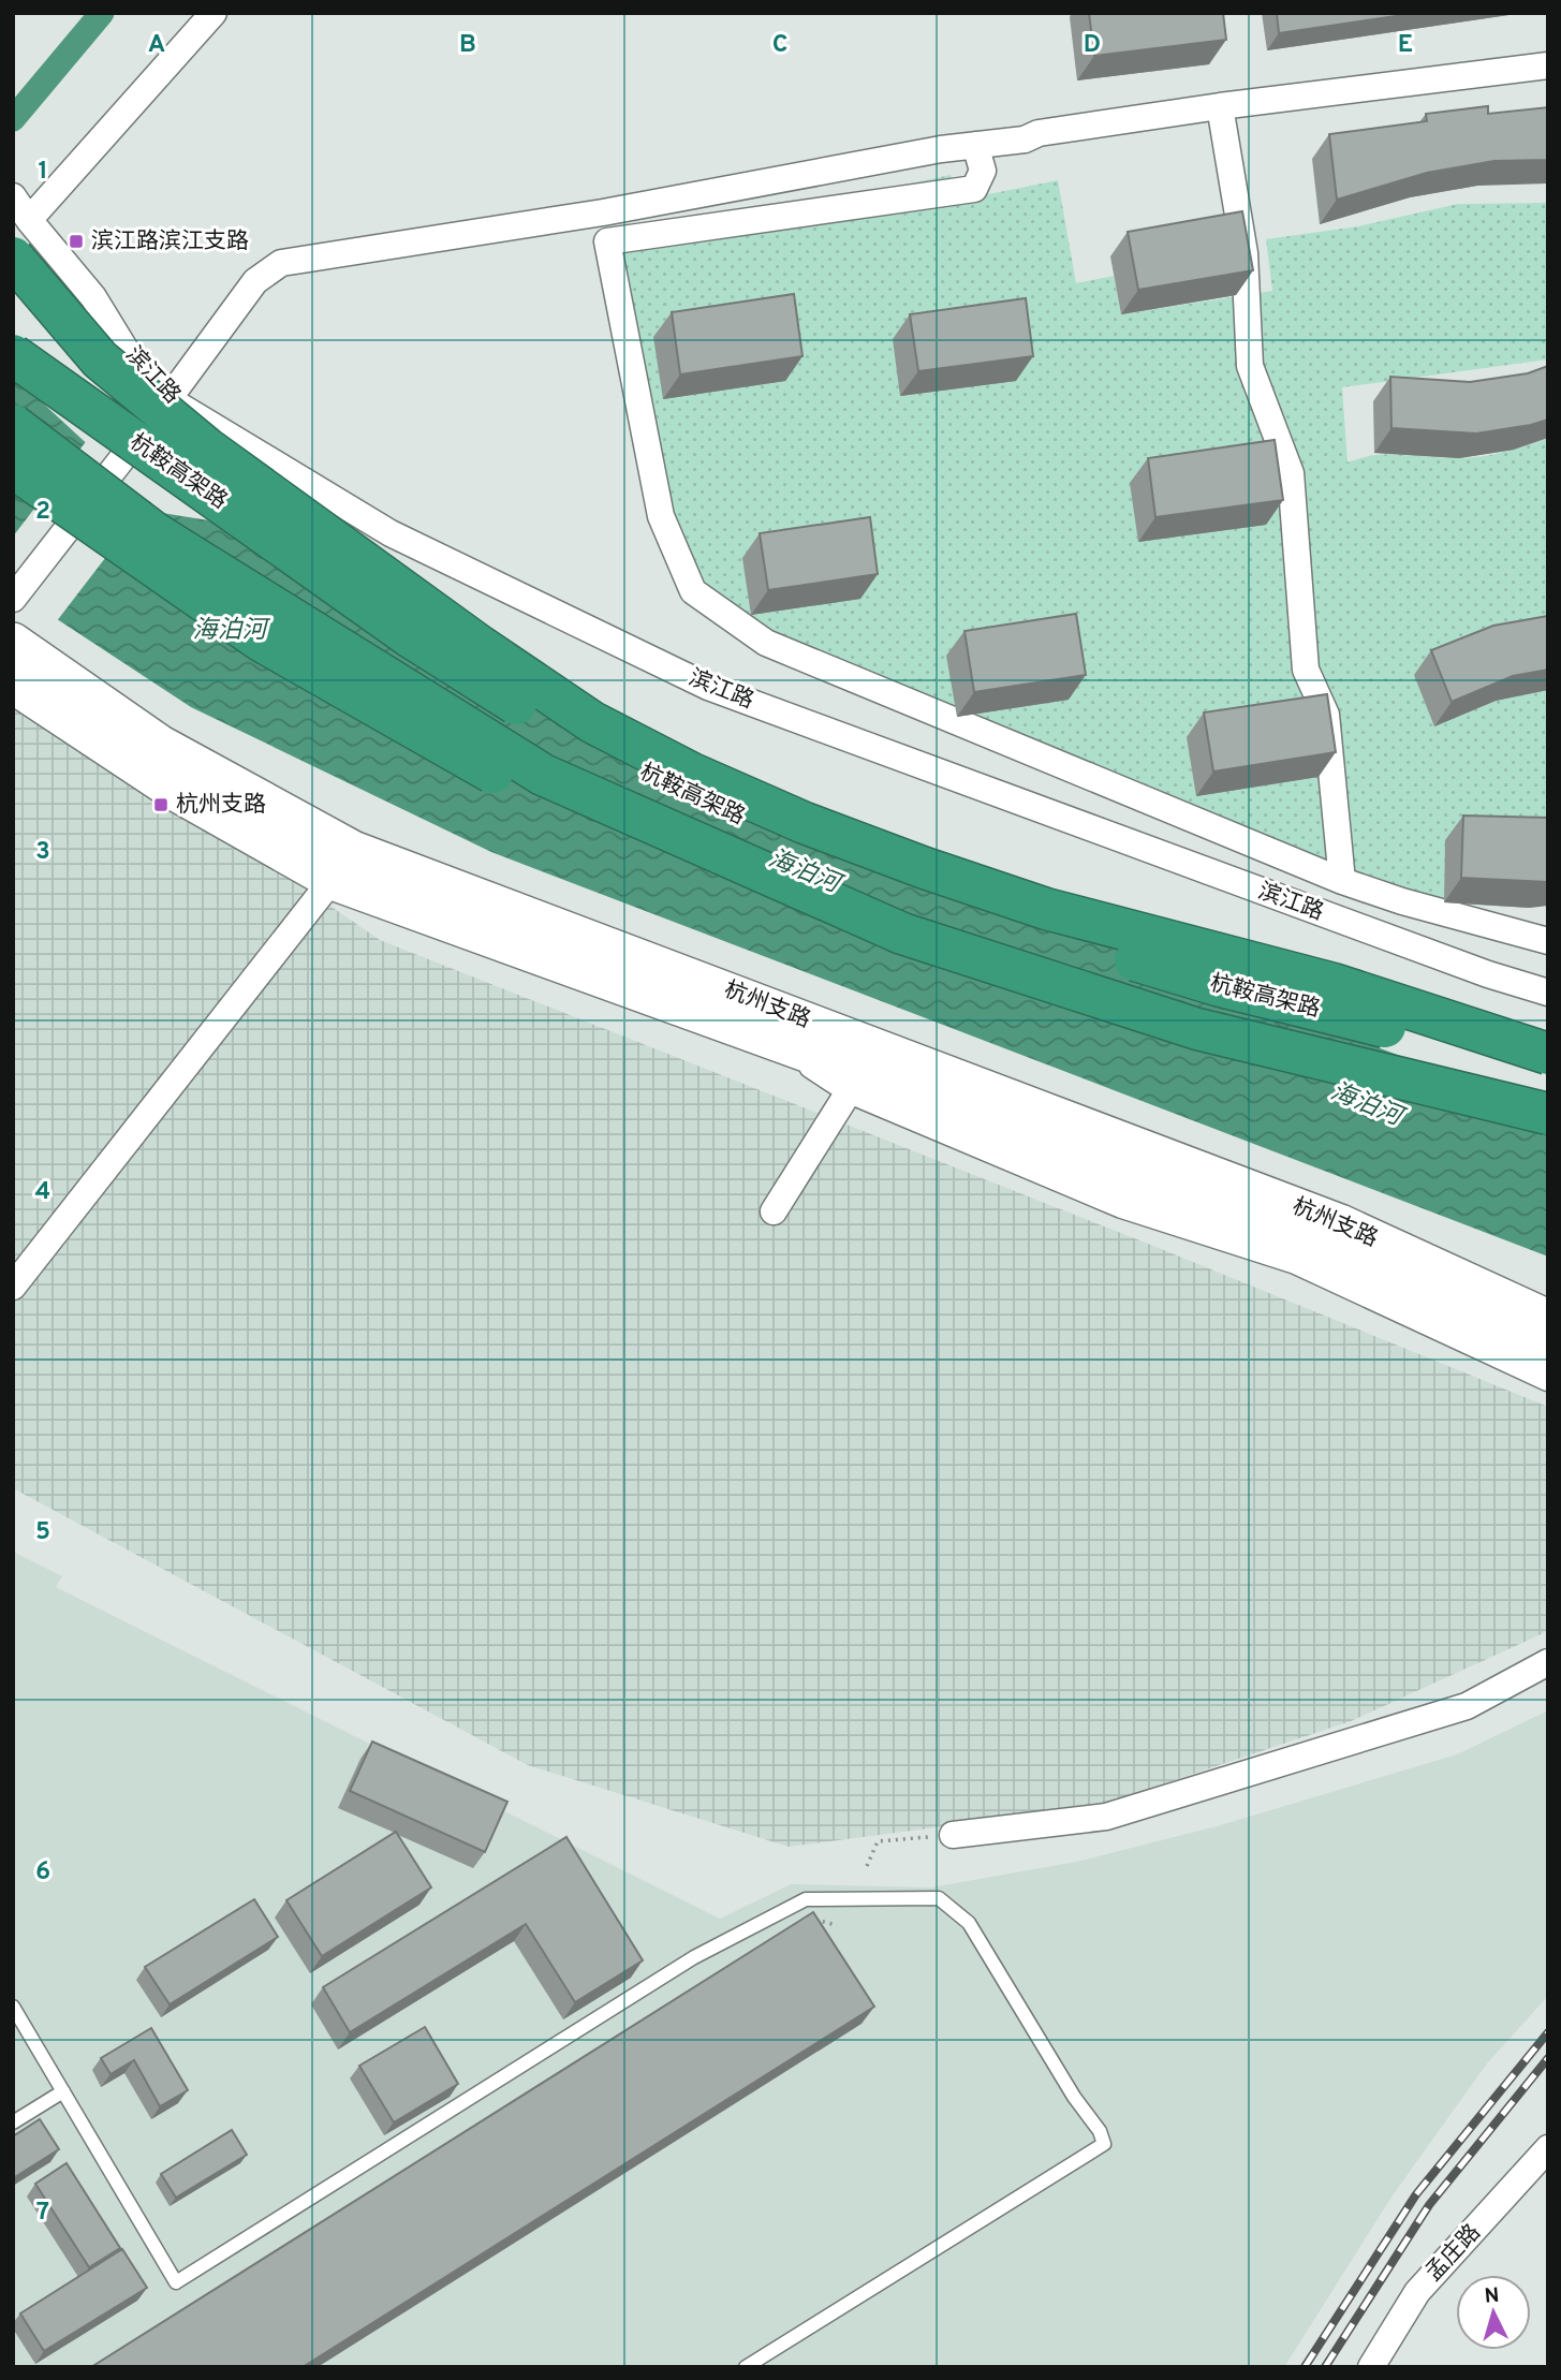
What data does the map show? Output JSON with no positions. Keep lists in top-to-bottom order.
{
  "streets": {
    "highway": ["杭鞍高架路"],
    "main road": ["杭州支路"],
    "street": ["滨江路", "孟庄路"]
  },
  "water": ["海泊河"],
  "places": {
    "transit": ["滨江路滨江支路", "杭州支路"]
  },
  "north": "top",
  "grid": {
    "columns": [
      "A",
      "B",
      "C",
      "D",
      "E"
    ],
    "rows": [
      "1",
      "2",
      "3",
      "4",
      "5",
      "6",
      "7"
    ]
  }
}
